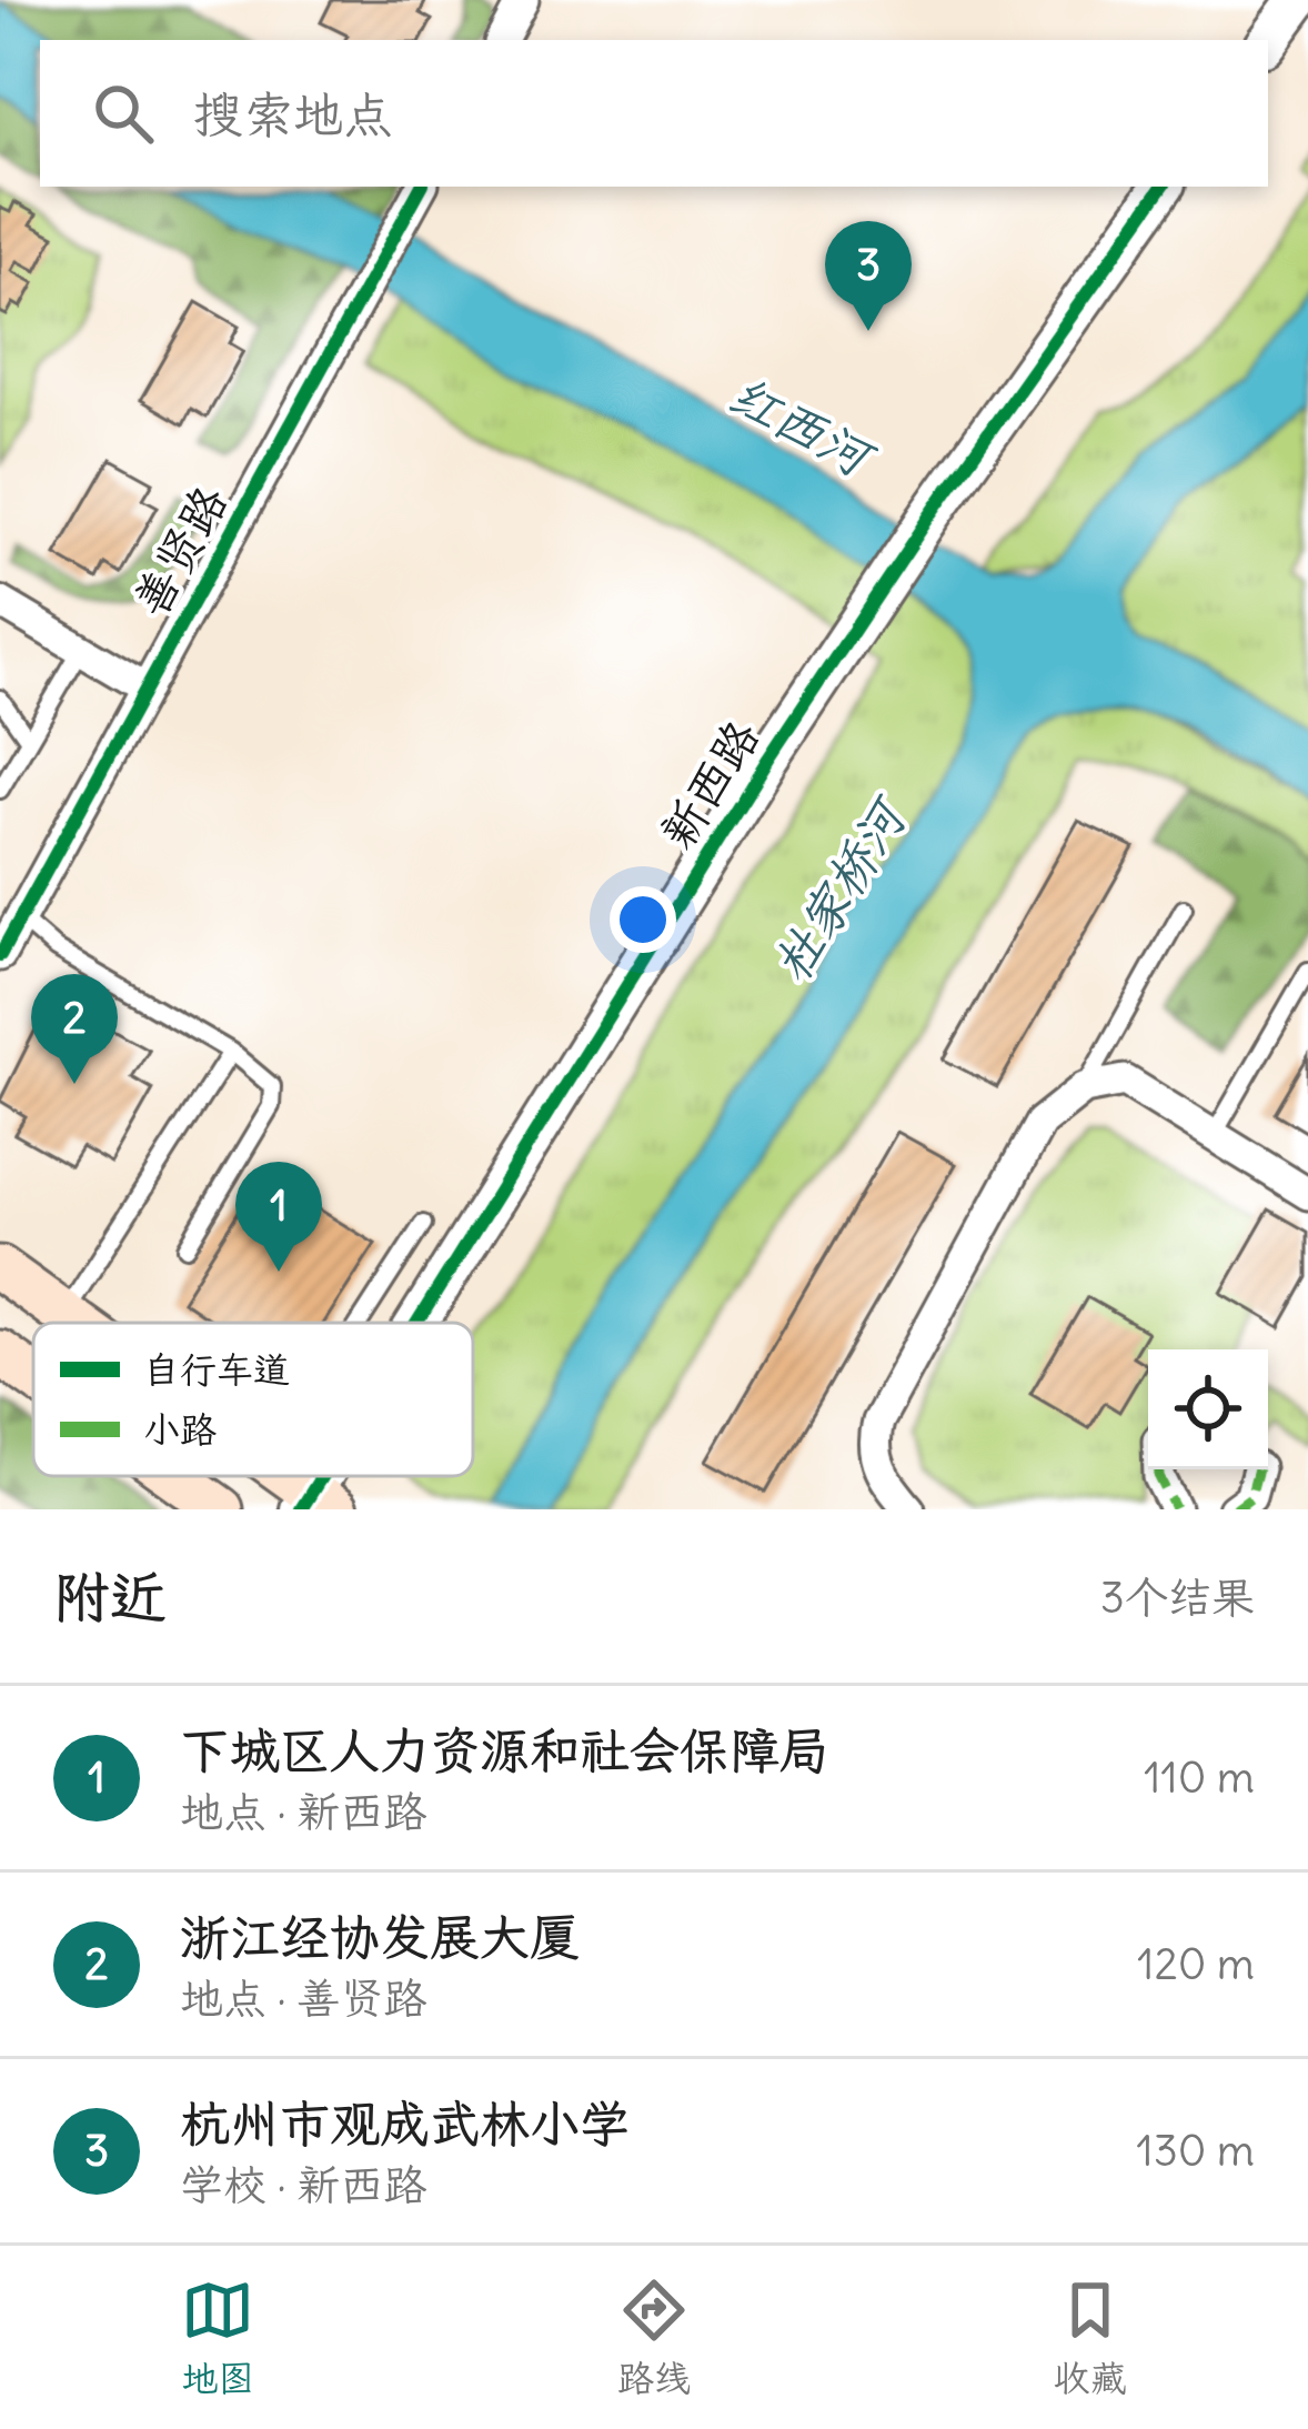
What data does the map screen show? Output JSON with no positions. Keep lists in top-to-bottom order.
{
  "streets": {
    "street": ["善贤路", "新西路"]
  },
  "water": ["红西河", "杜家桥河"],
  "legend": ["自行车道", "小路"],
  "page": {
    "search": "搜索地点",
    "pins": ["3", "2", "1"],
    "heading": ["附近", "3个结果"],
    "list": [
      {
        "mark": "1",
        "name": "下城区人力资源和社会保障局",
        "note": "地点 · 新西路",
        "value": "110 m"
      },
      {
        "mark": "2",
        "name": "浙江经协发展大厦",
        "note": "地点 · 善贤路",
        "value": "120 m"
      },
      {
        "mark": "3",
        "name": "杭州市观成武林小学",
        "note": "学校 · 新西路",
        "value": "130 m"
      }
    ],
    "nav": ["地图", "路线", "收藏"]
  }
}
